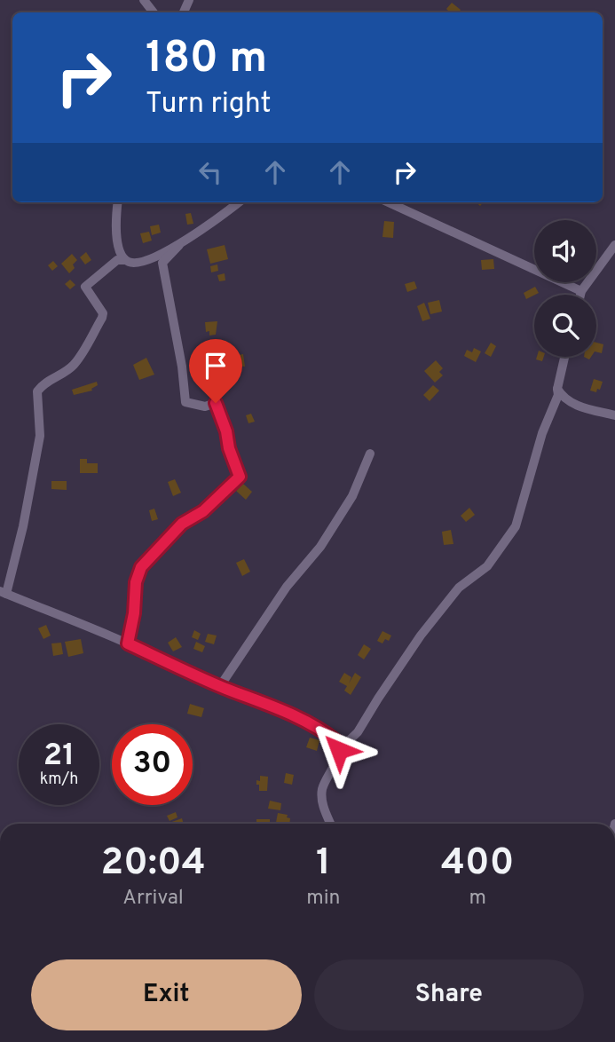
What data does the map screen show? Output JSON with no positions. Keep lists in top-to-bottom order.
{
  "page": {
    "turn": ["180 m", "Turn right"],
    "speed": "21 km/h",
    "limit": "30",
    "eta": [
      "20:04",
      "Arrival",
      "1",
      "min",
      "400",
      "m"
    ],
    "buttons": ["Exit", "Share"]
  }
}
